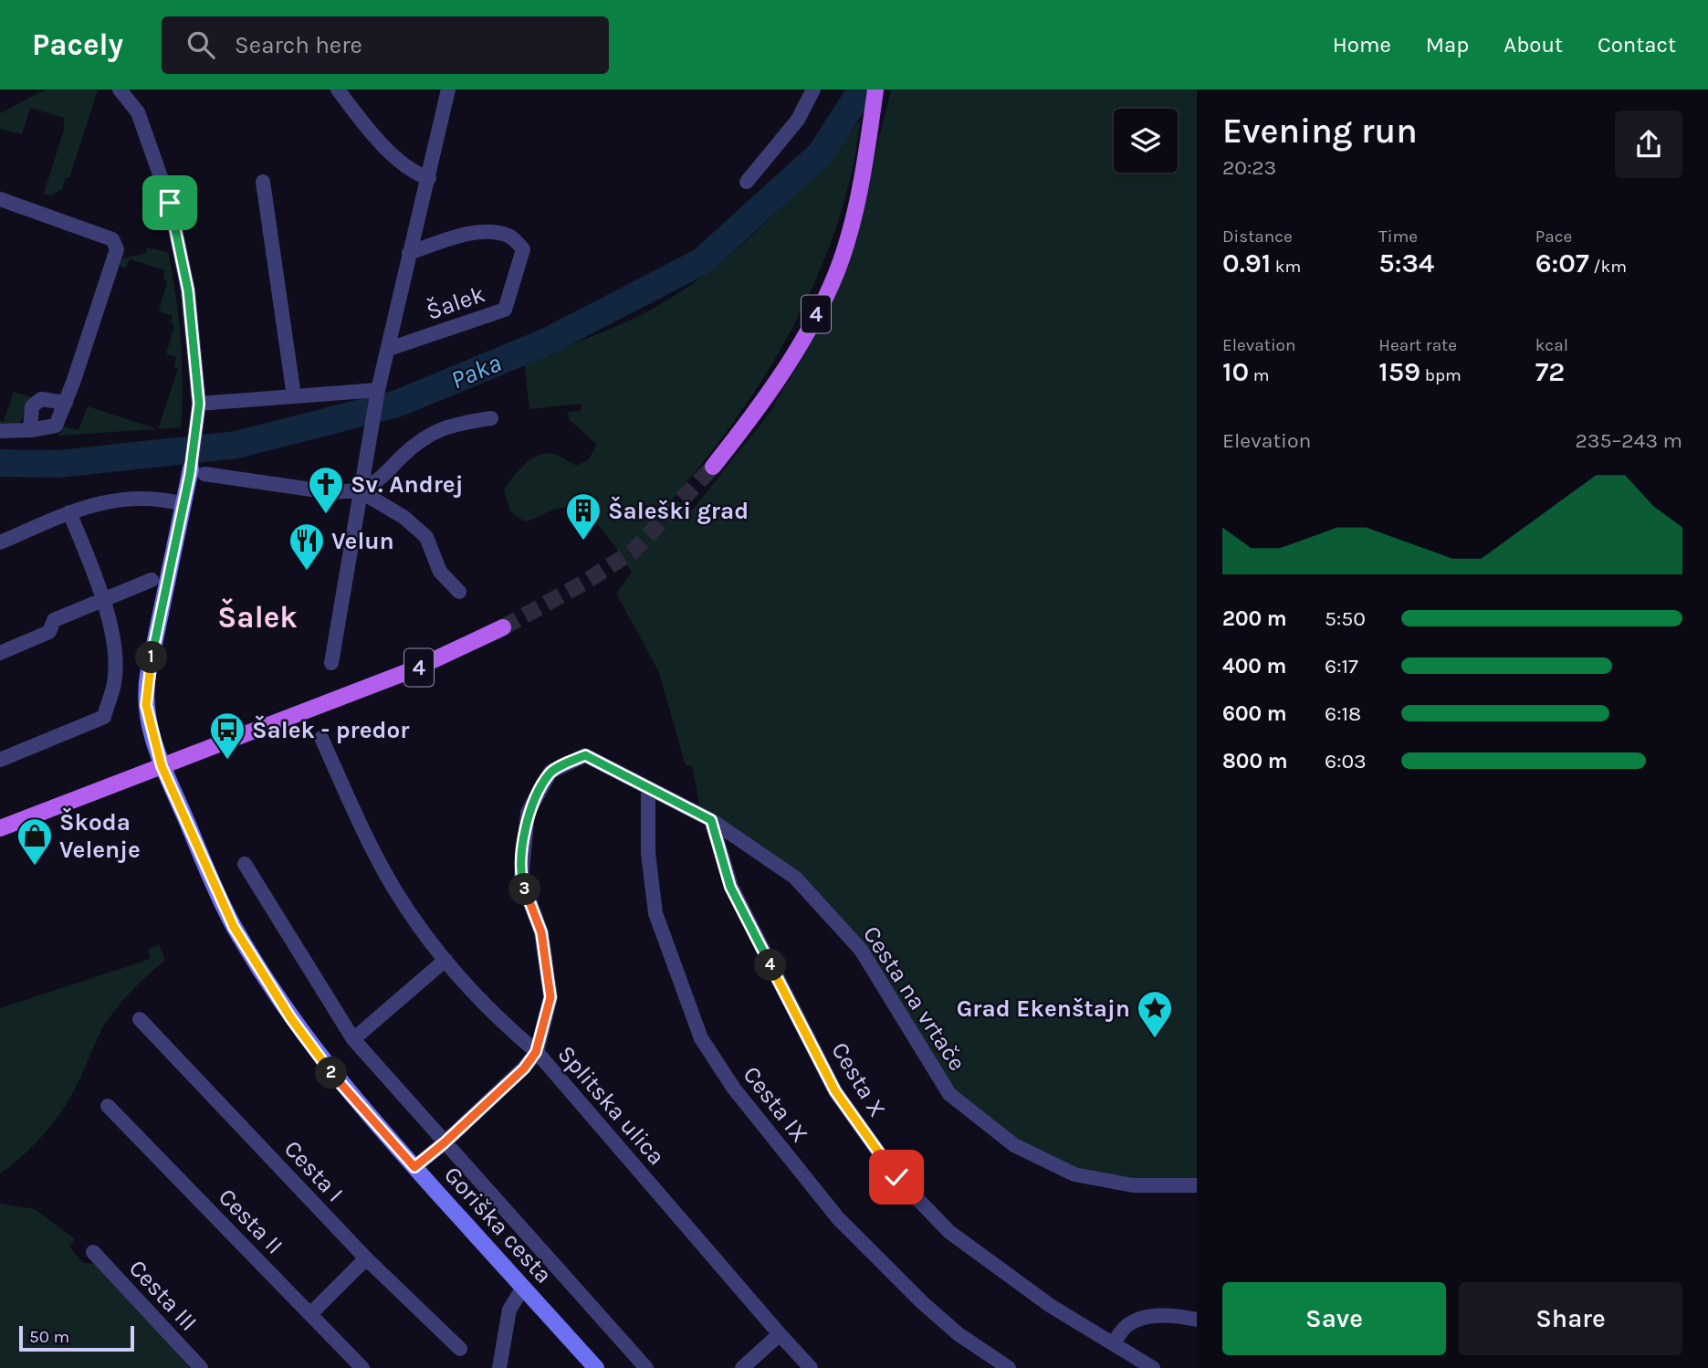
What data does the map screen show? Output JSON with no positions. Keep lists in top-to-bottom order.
{
  "streets": {
    "main road": ["4"],
    "street": [
      "Šalek",
      "Cesta na vrtače",
      "Cesta X",
      "Cesta IX",
      "Splitska ulica",
      "Cesta I",
      "Cesta II",
      "Goriška cesta",
      "Cesta III"
    ]
  },
  "crossings": [
    ["4", "Goriška cesta"],
    ["Cesta na vrtače", "Cesta X"],
    ["Cesta na vrtače", "Cesta IX"],
    ["Cesta na vrtače", "Splitska ulica"],
    ["Cesta na vrtače", "Goriška cesta"]
  ],
  "districts": ["Šalek"],
  "water": ["Paka"],
  "places": {
    "church": ["Sv. Andrej"],
    "building": ["Šaleški grad"],
    "restaurant": ["Velun"],
    "bus stop": ["Šalek - predor"],
    "shop": ["Škoda Velenje"],
    "place": ["Grad Ekenštajn"]
  },
  "scale_bar": "50 m",
  "page": {
    "header": "Pacely",
    "search": "Search here",
    "nav": [
      "Home",
      "Map",
      "About",
      "Contact"
    ],
    "heading": ["Evening run", "20:23"],
    "stats": [
      ["Distance", "0.91 km"],
      ["Time", "5:34"],
      ["Pace", "6:07 /km"],
      ["Elevation", "10 m"],
      ["Heart rate", "159 bpm"],
      ["kcal", "72"]
    ],
    "chart": ["Elevation", "235–243 m"],
    "list": [
      {
        "name": "200 m",
        "note": "5:50"
      },
      {
        "name": "400 m",
        "note": "6:17"
      },
      {
        "name": "600 m",
        "note": "6:18"
      },
      {
        "name": "800 m",
        "note": "6:03"
      }
    ],
    "pins": [
      "1",
      "3",
      "4",
      "2"
    ],
    "buttons": ["Save", "Share"],
    "scale": "50 m"
  }
}
